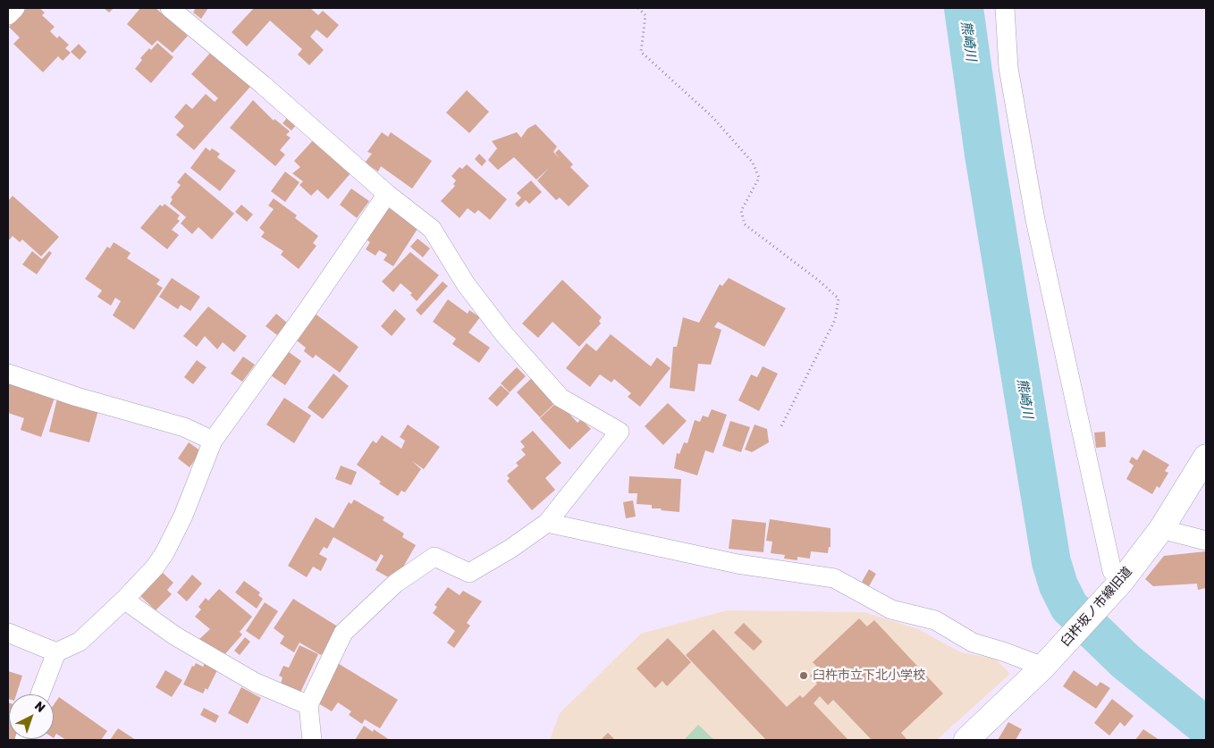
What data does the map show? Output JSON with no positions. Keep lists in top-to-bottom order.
{
  "streets": {
    "street": ["臼杵坂ノ市線旧道"]
  },
  "water": ["熊崎川"],
  "places": ["臼杵市立下北小学校"],
  "north": "top right"
}
